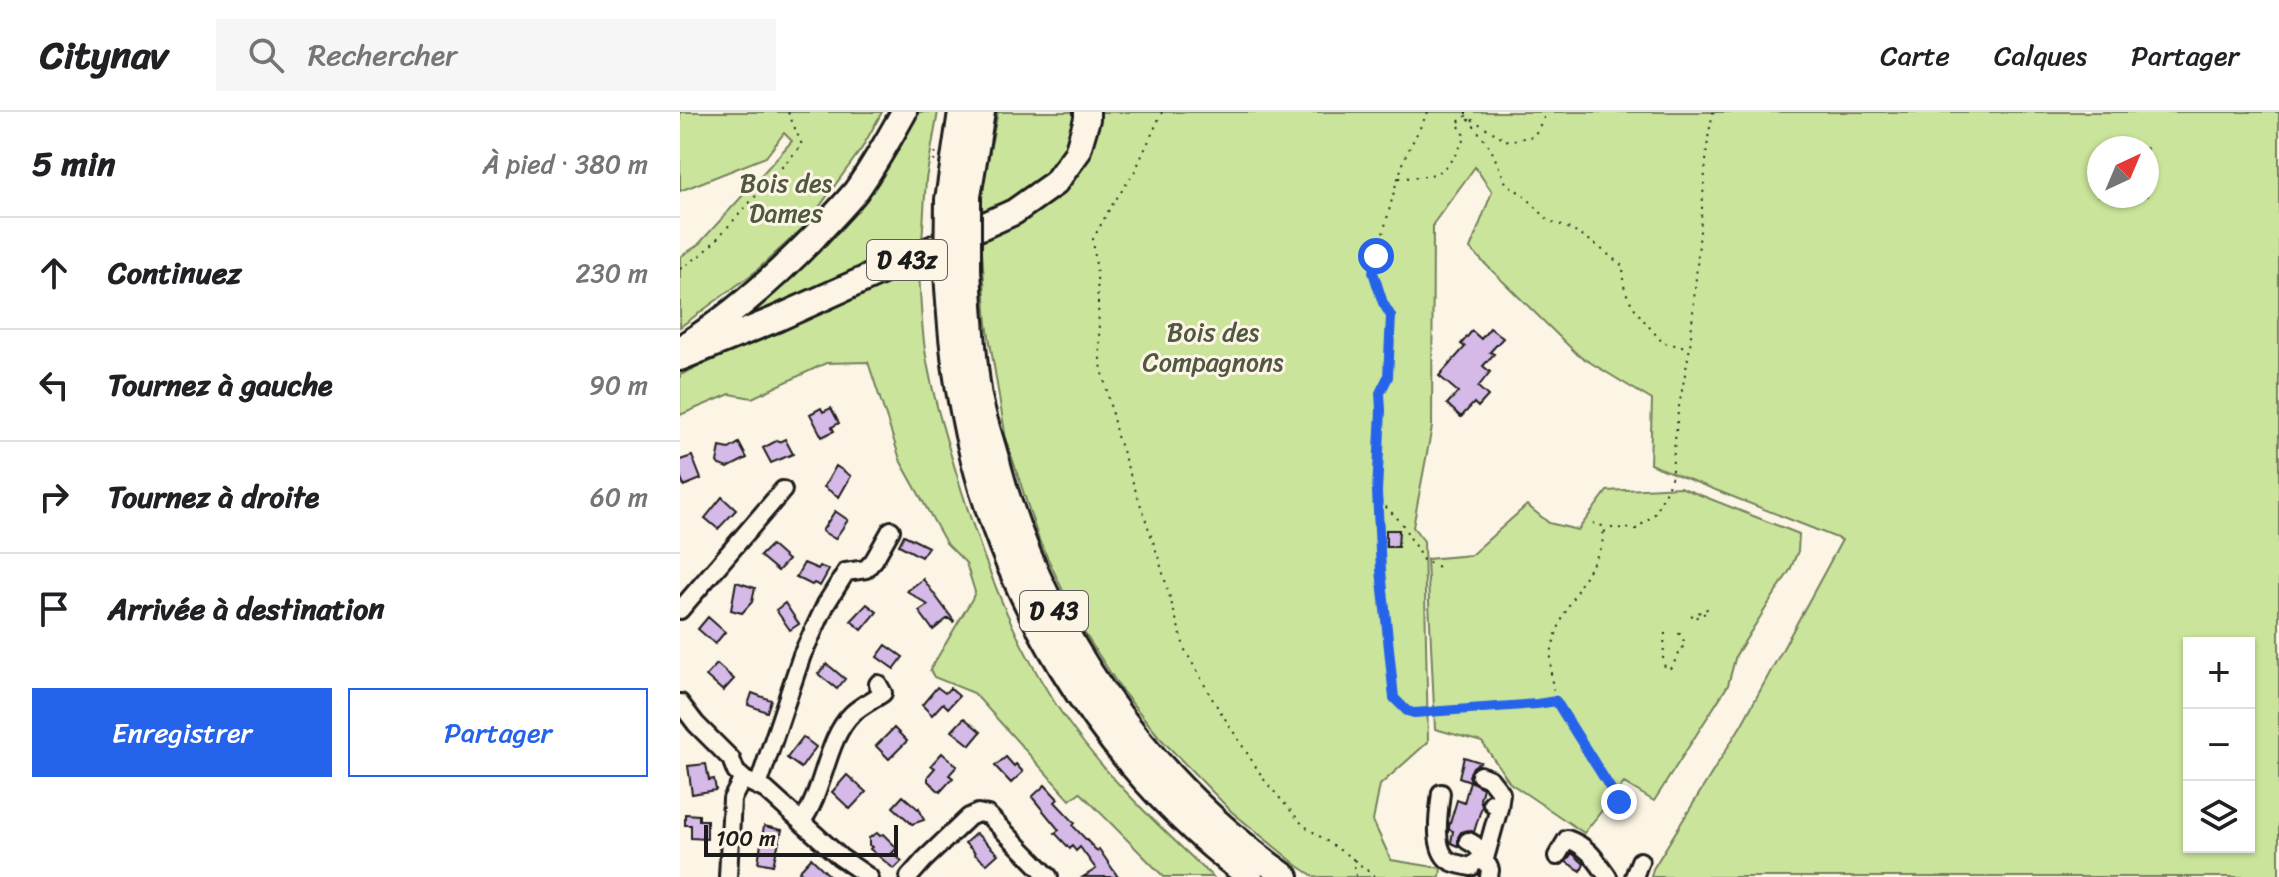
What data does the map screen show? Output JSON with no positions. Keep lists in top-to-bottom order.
{
  "streets": {
    "highway": ["D 43z", "D 43"]
  },
  "parks": ["Bois des Dames", "Bois des Compagnons"],
  "scale_bar": "100 m",
  "north": "top right",
  "page": {
    "header": "Citynav",
    "search": "Rechercher",
    "nav": ["Carte", "Calques", "Partager"],
    "heading": ["5 min", "À pied · 380 m"],
    "list": [
      ["Continuez", "230 m"],
      ["Tournez à gauche", "90 m"],
      ["Tournez à droite", "60 m"],
      "Arrivée à destination"
    ],
    "map_buttons": ["+", "−"],
    "buttons": ["Enregistrer", "Partager"],
    "scale": "100 m"
  }
}
